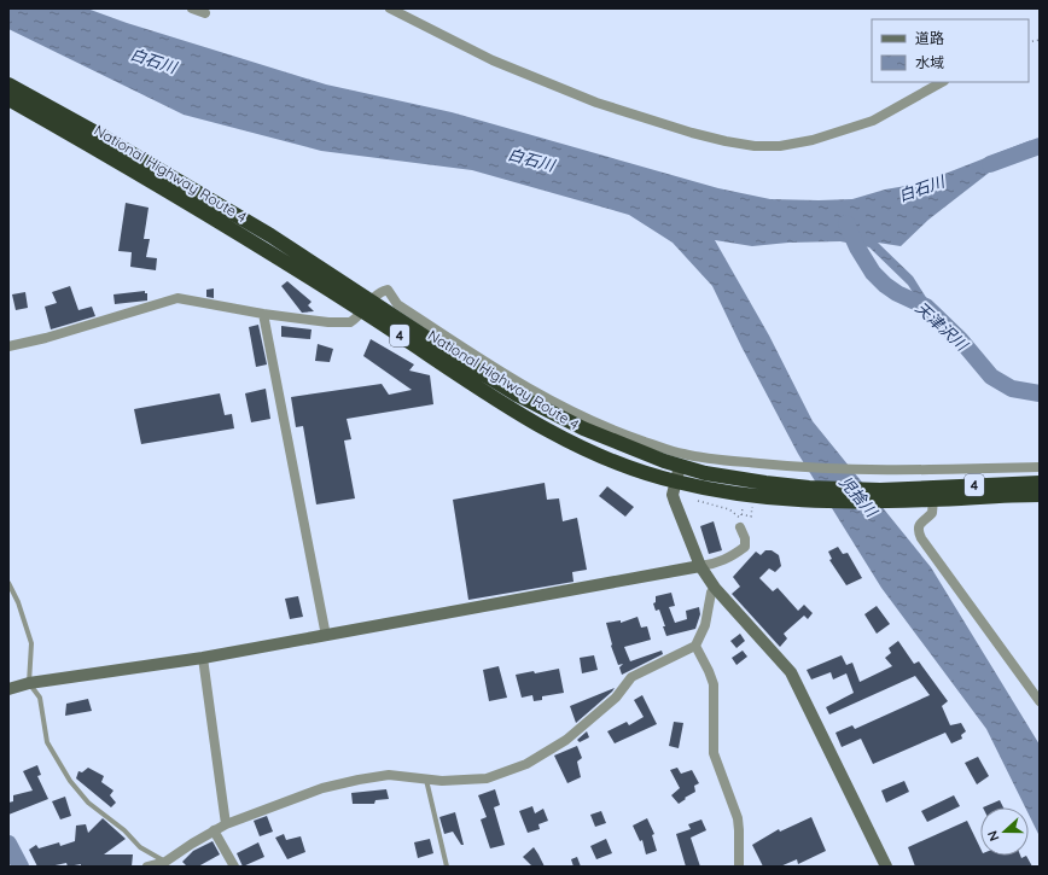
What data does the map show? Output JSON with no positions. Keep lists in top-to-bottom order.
{
  "streets": {
    "highway": ["National Highway Route 4", "4"]
  },
  "water": ["白石川", "天津沢川", "児捨川"],
  "legend": ["道路", "水域"],
  "north": "left"
}
